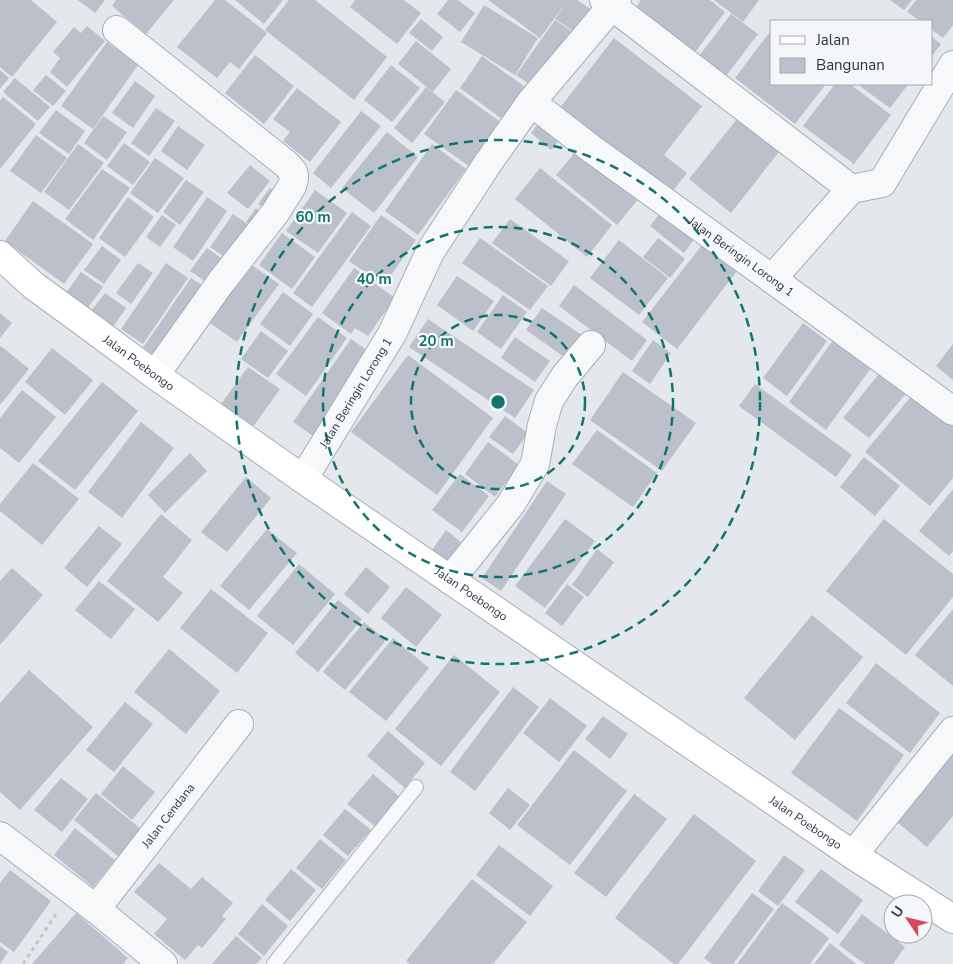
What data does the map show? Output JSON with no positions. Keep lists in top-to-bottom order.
{
  "streets": {
    "main road": ["Jalan Poebongo"],
    "street": ["Jalan Beringin Lorong 1", "Jalan Cendana"]
  },
  "crossings": [
    ["Jalan Beringin Lorong 1", "Jalan Poebongo"]
  ],
  "legend": ["Jalan", "Bangunan"],
  "north": "top left",
  "rings": ["60 m", "40 m", "20 m"]
}
